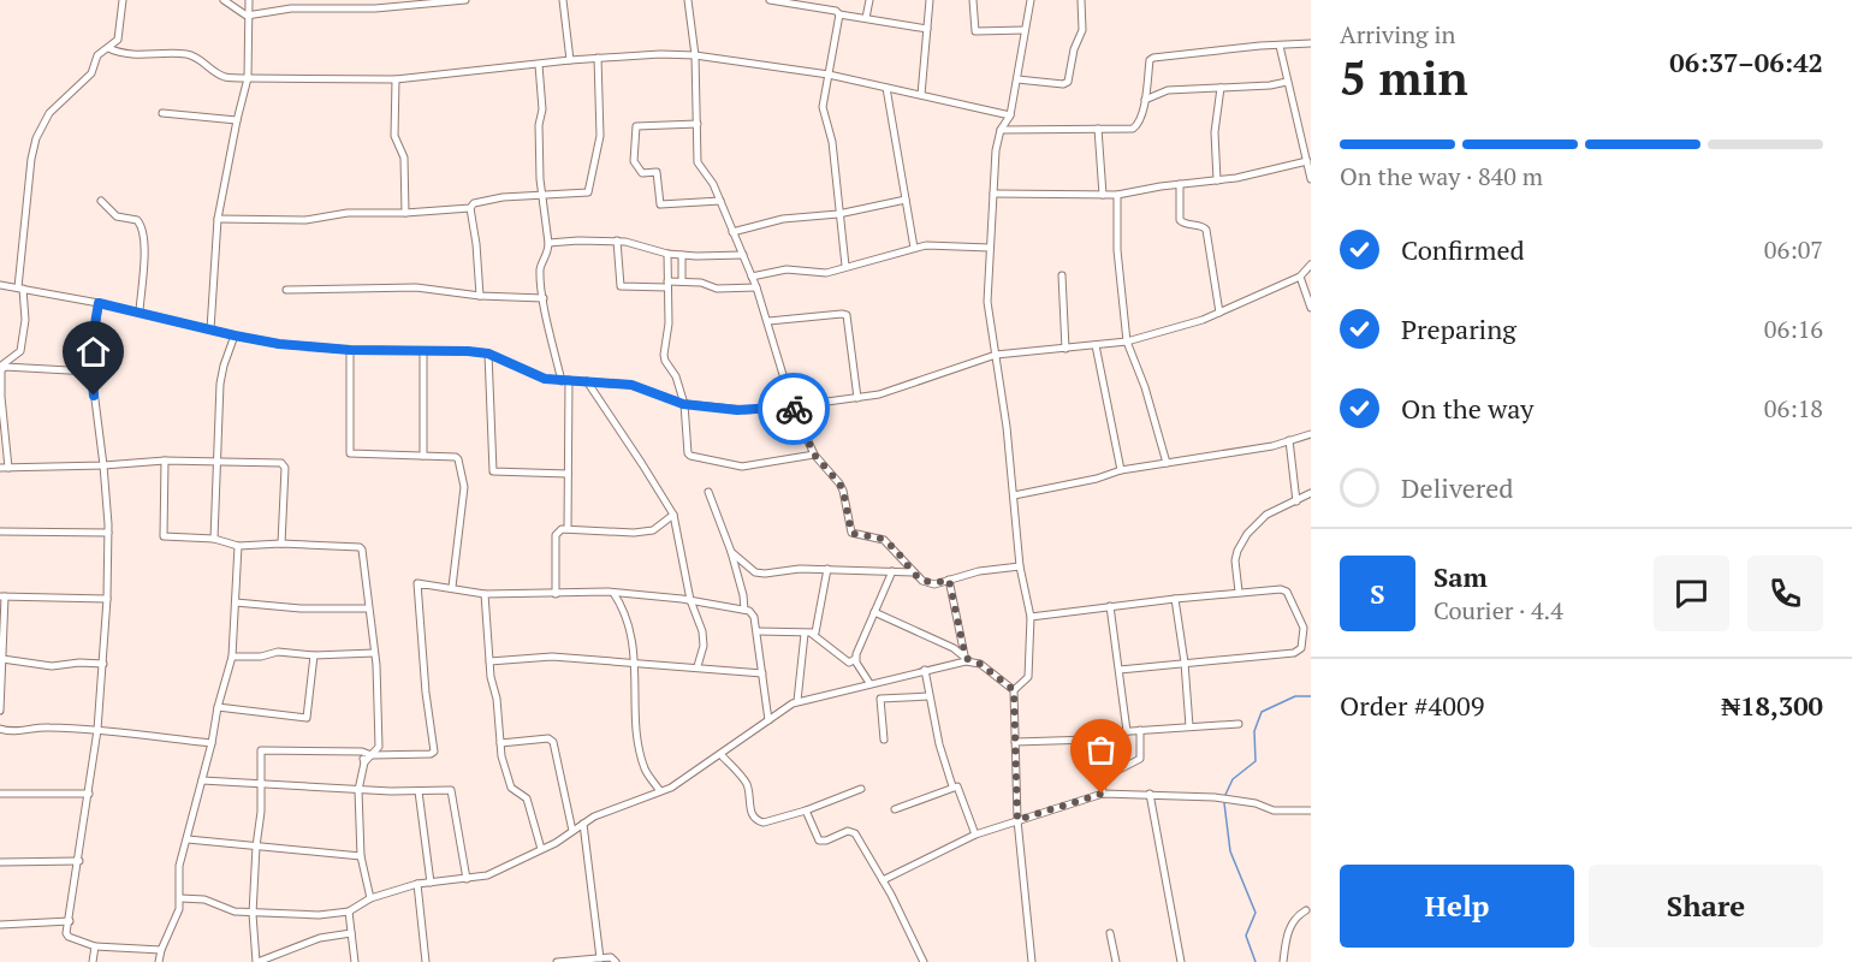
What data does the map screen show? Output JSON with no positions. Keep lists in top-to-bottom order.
{
  "page": {
    "heading": ["5 min", "Arriving in", "06:37–06:42"],
    "panel": [
      "Sam",
      "Courier · 4.4",
      "Order #4009",
      "₦18,300"
    ],
    "bar": "On the way · 840 m",
    "list": [
      ["Confirmed", "06:07"],
      ["Preparing", "06:16"],
      ["On the way", "06:18"],
      "Delivered"
    ],
    "round": "S",
    "buttons": ["Help", "Share"]
  }
}
